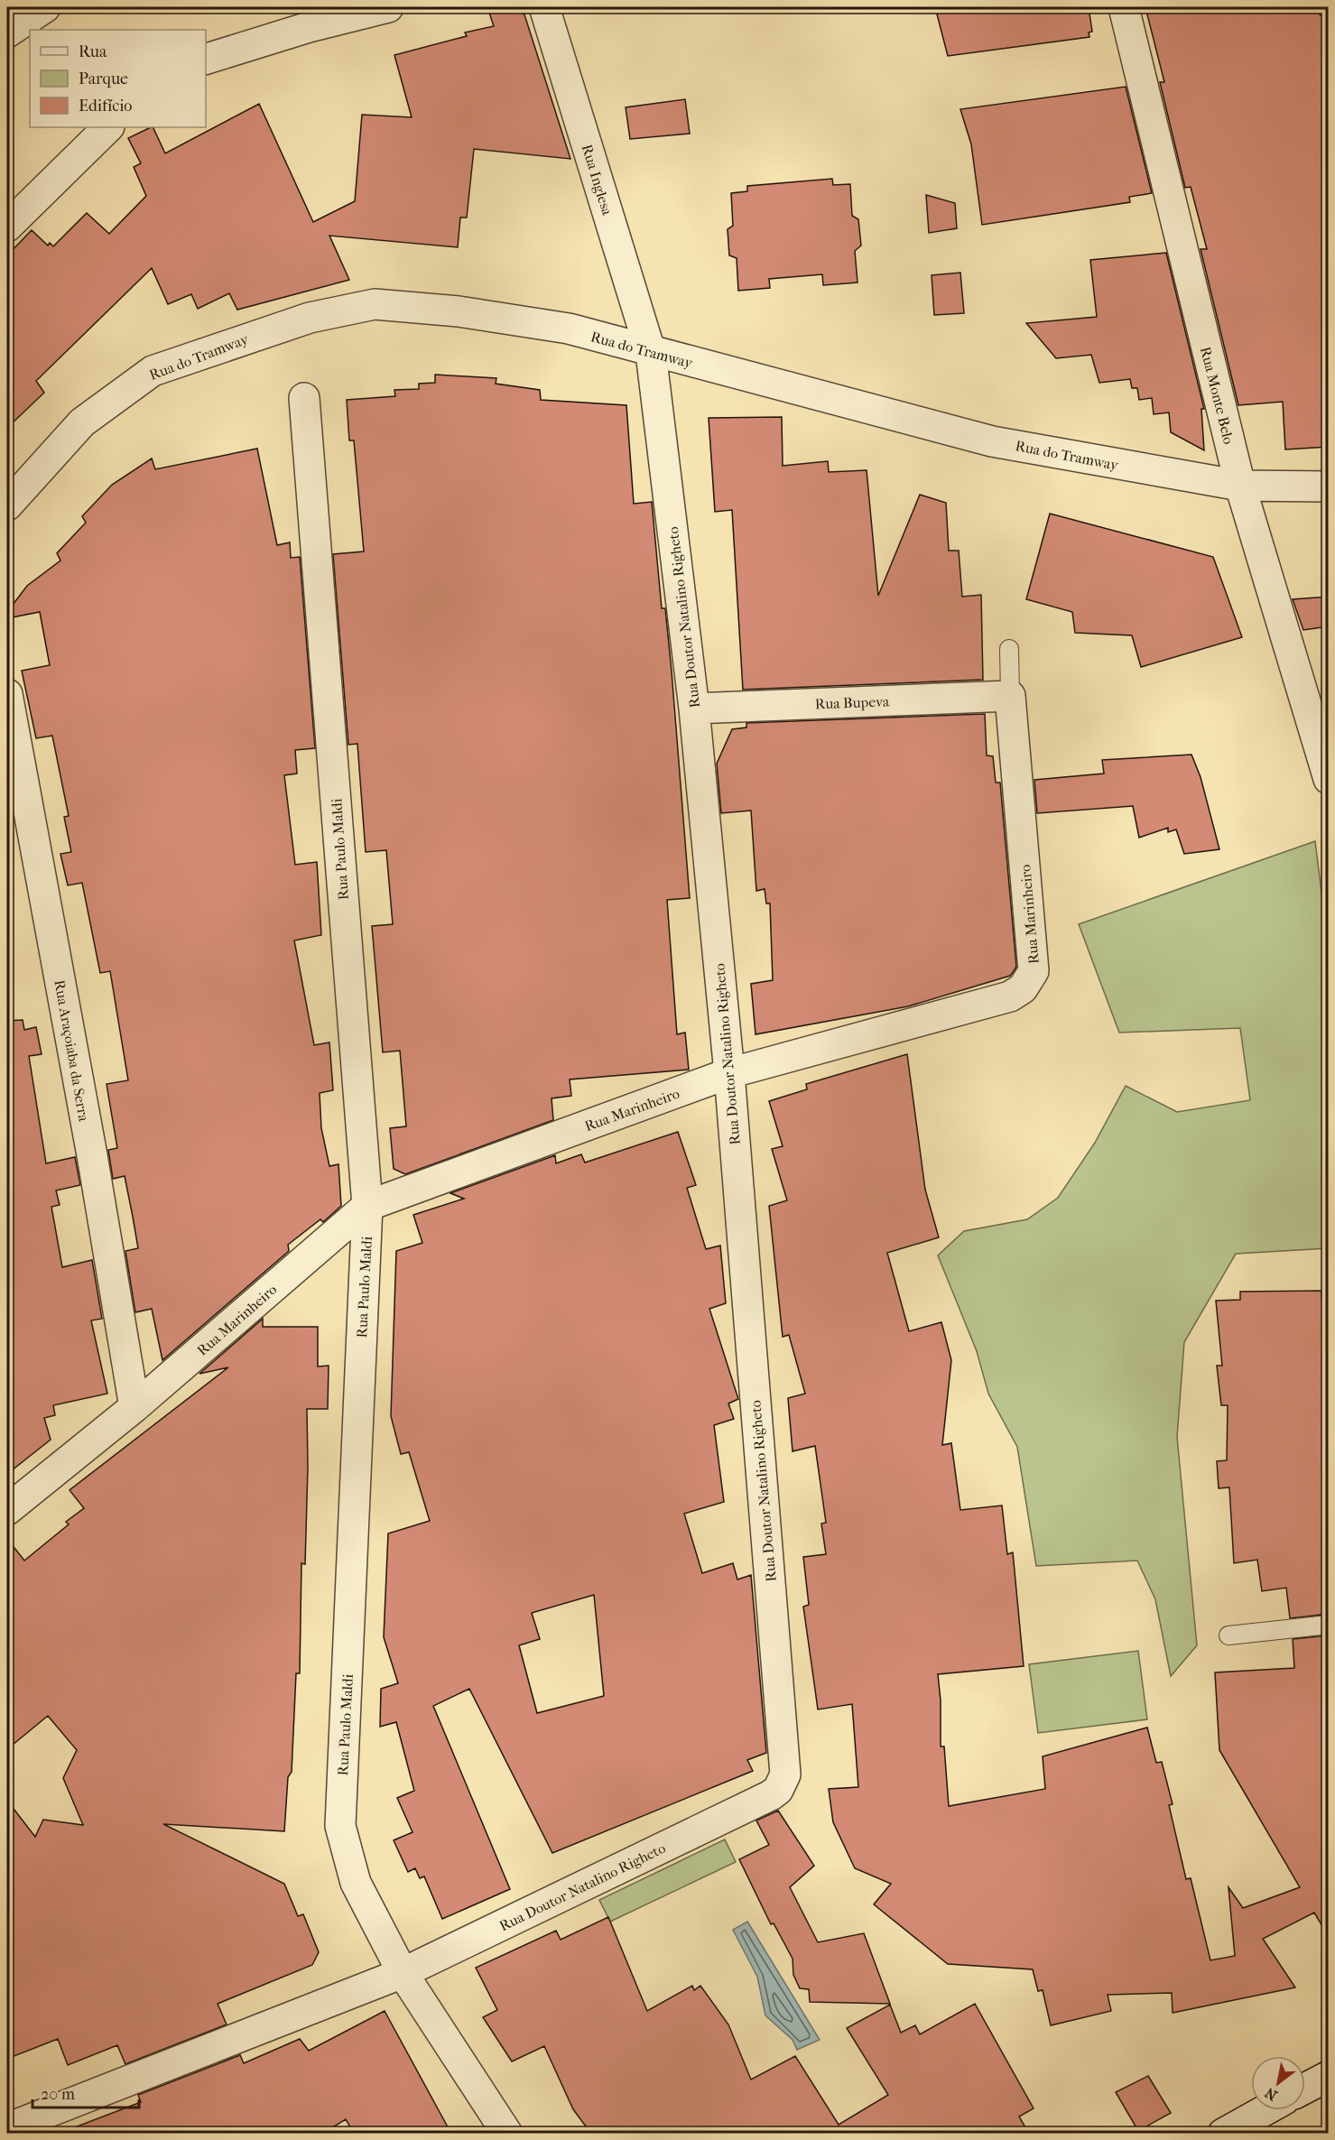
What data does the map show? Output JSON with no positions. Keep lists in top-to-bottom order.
{
  "streets": {
    "street": [
      "Rua Inglesa",
      "Rua do Tramway",
      "Rua Monte Belo",
      "Rua Doutor Natalino Righeto",
      "Rua Bupeva",
      "Rua Paulo Maldi",
      "Rua Marinheiro",
      "Rua Araçoiaba da Serra"
    ]
  },
  "crossings": [
    ["Rua Inglesa", "Rua do Tramway"],
    ["Rua Inglesa", "Rua Doutor Natalino Righeto"],
    ["Rua do Tramway", "Rua Monte Belo"],
    ["Rua do Tramway", "Rua Doutor Natalino Righeto"],
    ["Rua Doutor Natalino Righeto", "Rua Bupeva"],
    ["Rua Doutor Natalino Righeto", "Rua Paulo Maldi"],
    ["Rua Doutor Natalino Righeto", "Rua Marinheiro"],
    ["Rua Bupeva", "Rua Marinheiro"],
    ["Rua Paulo Maldi", "Rua Marinheiro"],
    ["Rua Marinheiro", "Rua Araçoiaba da Serra"]
  ],
  "legend": ["Rua", "Parque", "Edifício"],
  "scale_bar": "20 m",
  "north": "bottom left"
}
